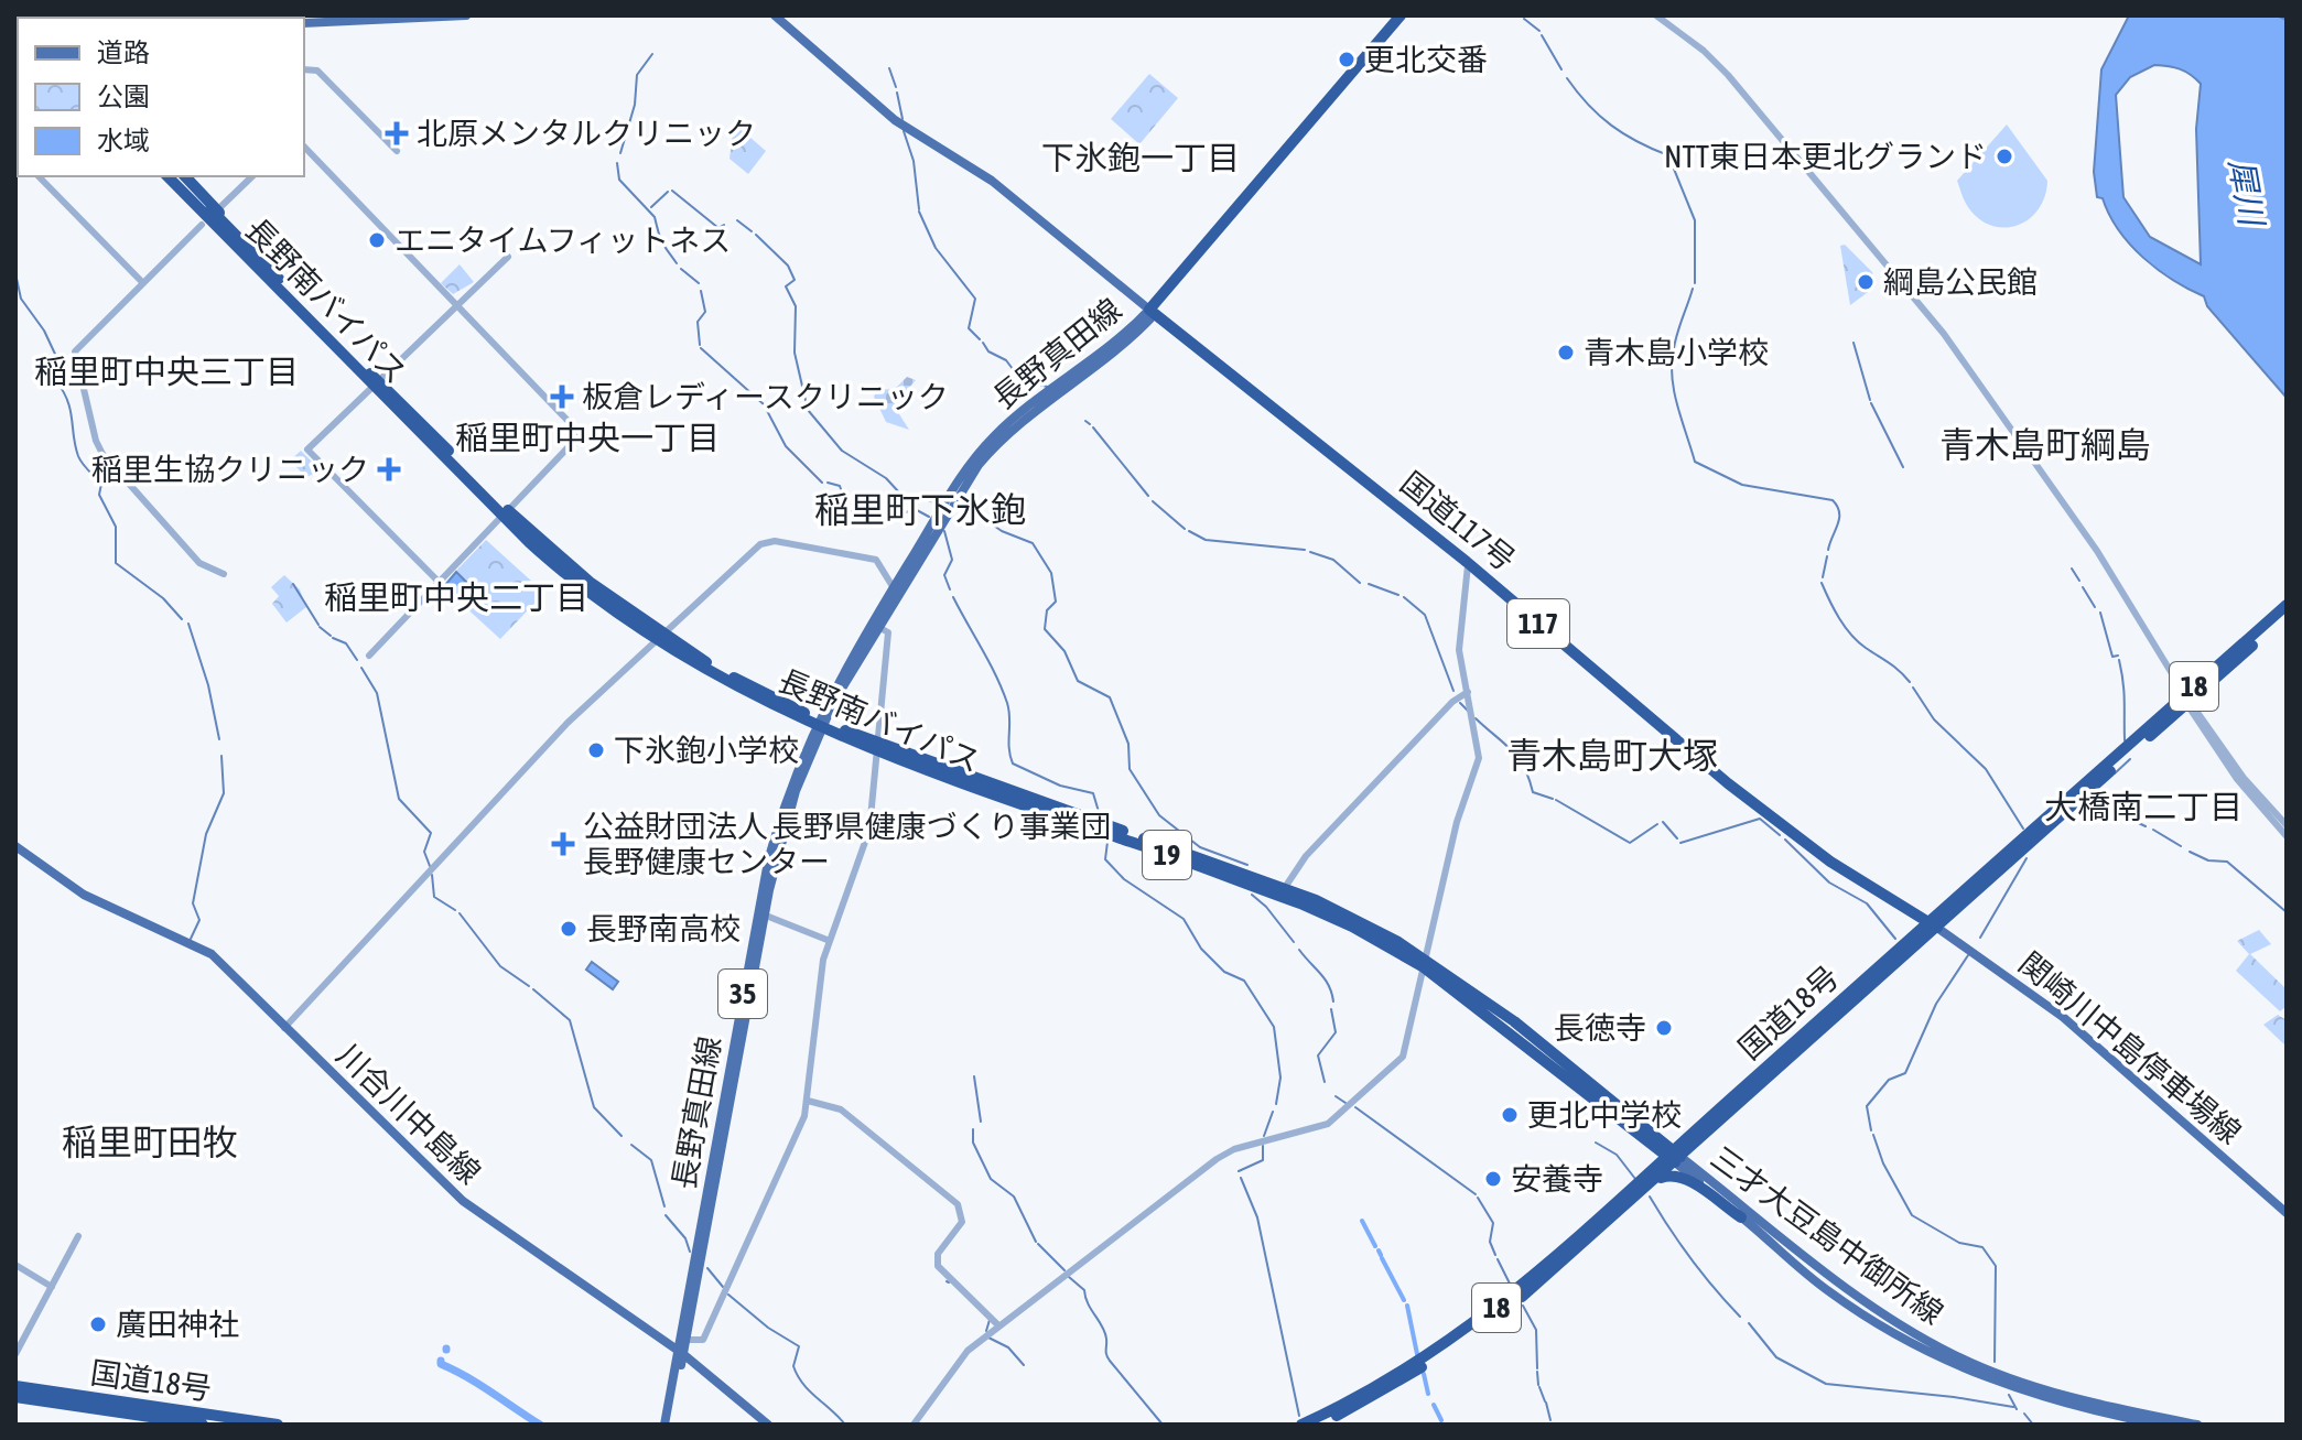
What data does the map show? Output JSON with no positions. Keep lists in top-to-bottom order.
{
  "streets": {
    "highway": [
      "長野南バイパス",
      "国道117号",
      "117",
      "18",
      "19",
      "国道18号"
    ],
    "main road": [
      "長野真田線",
      "35",
      "関崎川中島停車場線",
      "川合川中島線",
      "三才大豆島中御所線"
    ]
  },
  "crossings": [
    ["長野南バイパス", "長野真田線"],
    ["長野南バイパス", "19"],
    ["長野南バイパス", "国道18号"],
    ["長野南バイパス", "三才大豆島中御所線"],
    ["長野真田線", "国道117号"],
    ["長野真田線", "川合川中島線"],
    ["国道117号", "国道18号"],
    ["国道117号", "関崎川中島停車場線"],
    ["国道18号", "関崎川中島停車場線"],
    ["国道18号", "三才大豆島中御所線"]
  ],
  "districts": [
    "下氷鉋一丁目",
    "稲里町中央三丁目",
    "稲里町中央一丁目",
    "青木島町綱島",
    "稲里町下氷鉋",
    "稲里町中央二丁目",
    "青木島町大塚",
    "大橋南二丁目",
    "稲里町田牧"
  ],
  "water": ["犀川"],
  "places": {
    "other": [
      "更北交番",
      "NTT東日本更北グランド",
      "エニタイムフィットネス",
      "綱島公民館",
      "青木島小学校",
      "下氷鉋小学校",
      "長野南高校",
      "長徳寺",
      "更北中学校",
      "安養寺",
      "廣田神社"
    ],
    "health": [
      "北原メンタルクリニック",
      "板倉レディースクリニック",
      "稲里生協クリニック",
      "公益財団法人 長野県健康づくり事業団 長野健康センター"
    ]
  },
  "legend": ["道路", "公園", "水域"]
}
